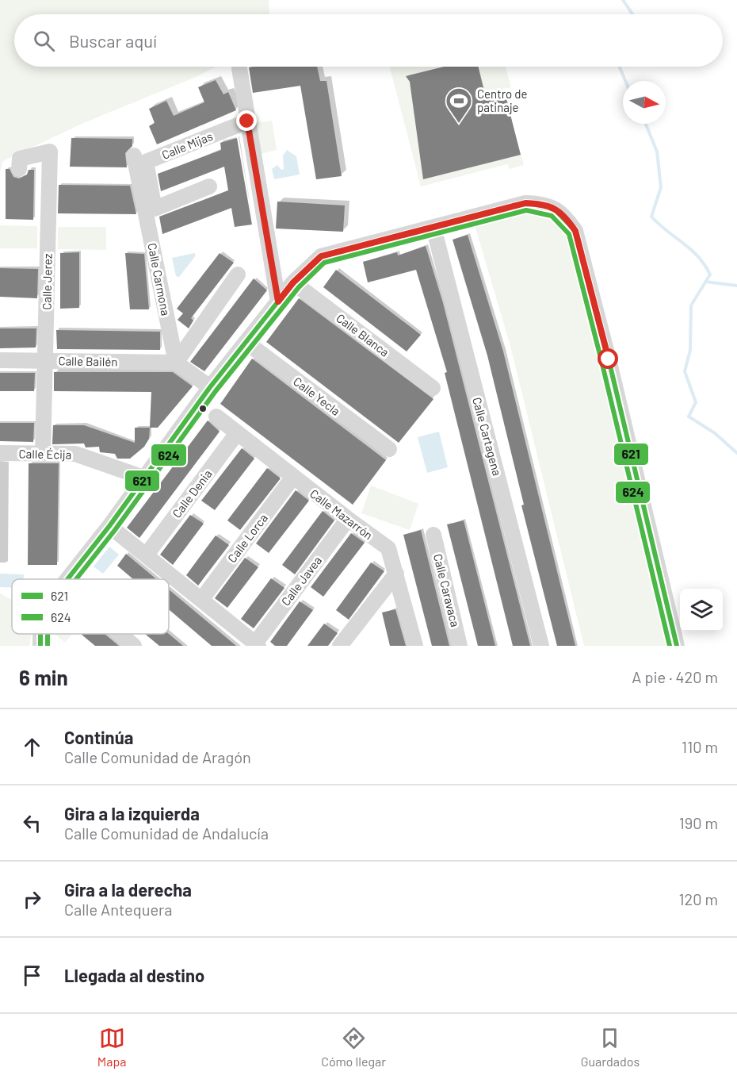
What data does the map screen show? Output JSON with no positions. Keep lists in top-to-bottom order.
{
  "streets": {
    "street": [
      "Calle Mijas",
      "Calle Carmona",
      "Calle Jerez",
      "Calle Blanca",
      "Calle Bailén",
      "Calle Yecla",
      "Calle Cartagena",
      "Calle Écija",
      "Calle Denia",
      "Calle Mazarrón",
      "Calle Lorca",
      "Calle Javea",
      "Calle Caravaca"
    ]
  },
  "crossings": [
    ["Calle Carmona", "Calle Bailén"],
    ["Calle Jerez", "Calle Bailén"],
    ["Calle Jerez", "Calle Écija"],
    ["Calle Denia", "Calle Mazarrón"],
    ["Calle Mazarrón", "Calle Lorca"],
    ["Calle Mazarrón", "Calle Javea"]
  ],
  "places": {
    "sports": ["Centro de patinaje"]
  },
  "lines": ["transit line 621", "transit line 624"],
  "legend": ["621", "624"],
  "north": "right",
  "page": {
    "search": "Buscar aquí",
    "heading": ["6 min", "A pie · 420 m"],
    "list": [
      ["Continúa", "Calle Comunidad de Aragón", "110 m"],
      ["Gira a la izquierda", "Calle Comunidad de Andalucía", "190 m"],
      ["Gira a la derecha", "Calle Antequera", "120 m"],
      "Llegada al destino"
    ],
    "nav": ["Mapa", "Cómo llegar", "Guardados"]
  }
}
